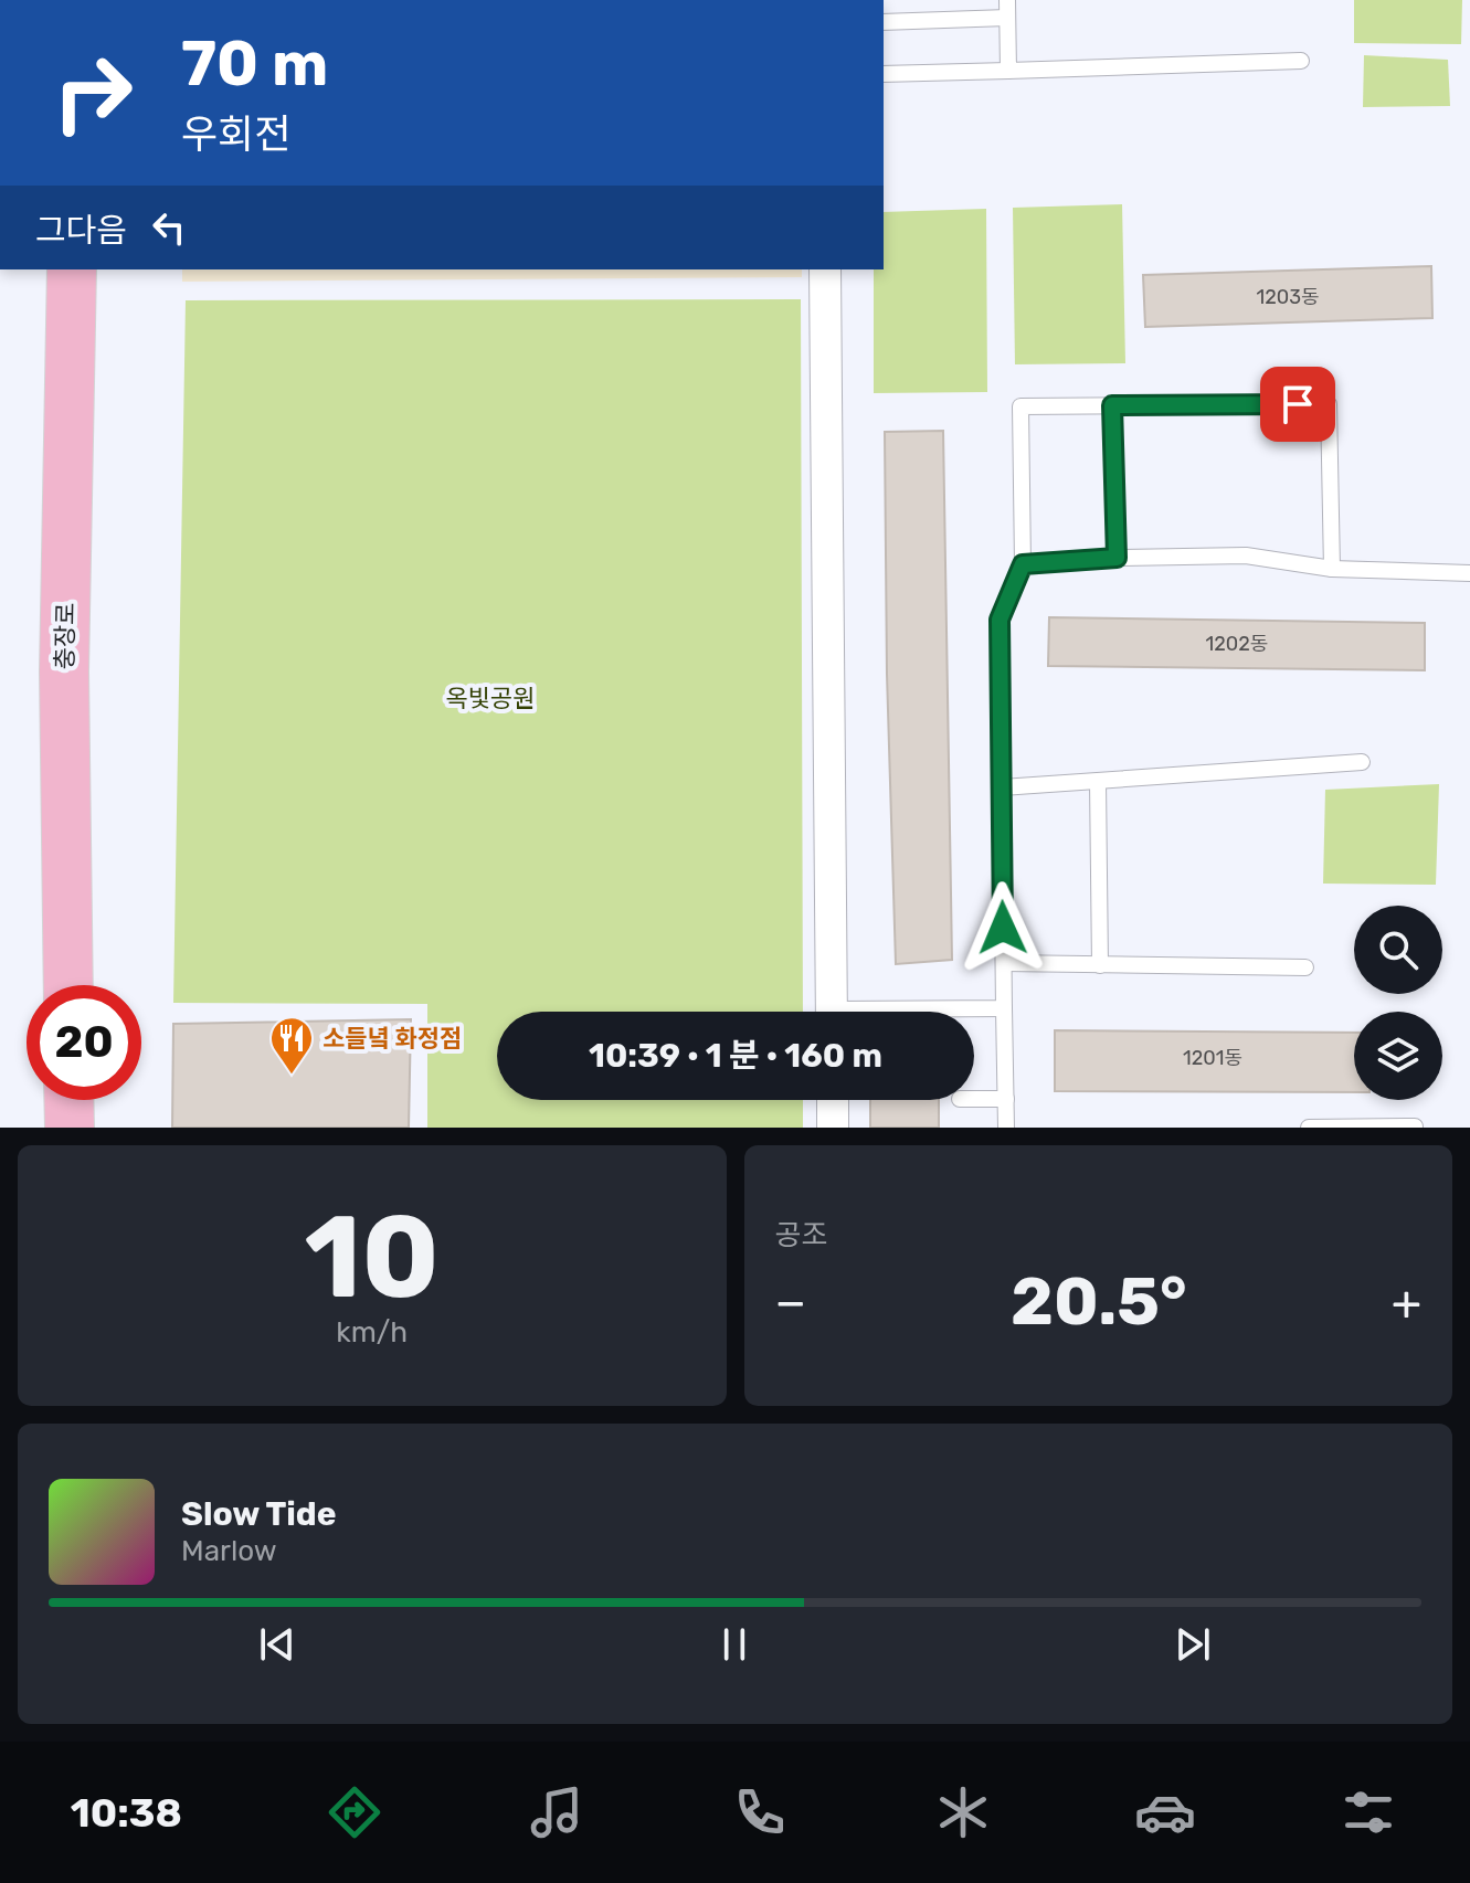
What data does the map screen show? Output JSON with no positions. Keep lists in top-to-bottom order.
{
  "streets": {
    "main road": ["충장로"]
  },
  "parks": ["옥빛공원"],
  "places": {
    "restaurant": ["소들녘 화정점"]
  },
  "house_numbers": ["1203동", "1202동", "1201동"],
  "page": {
    "turn": ["70 m", "우회전"],
    "then": "그다음",
    "limit": "20",
    "trip": "10:39 · 1 분 · 160 m",
    "tile": [
      ["10", "km/h"],
      "공조"
    ],
    "heat": ["−", "20.5°", "+"],
    "song": ["Slow Tide", "Marlow"],
    "tabs": "10:38"
  }
}
